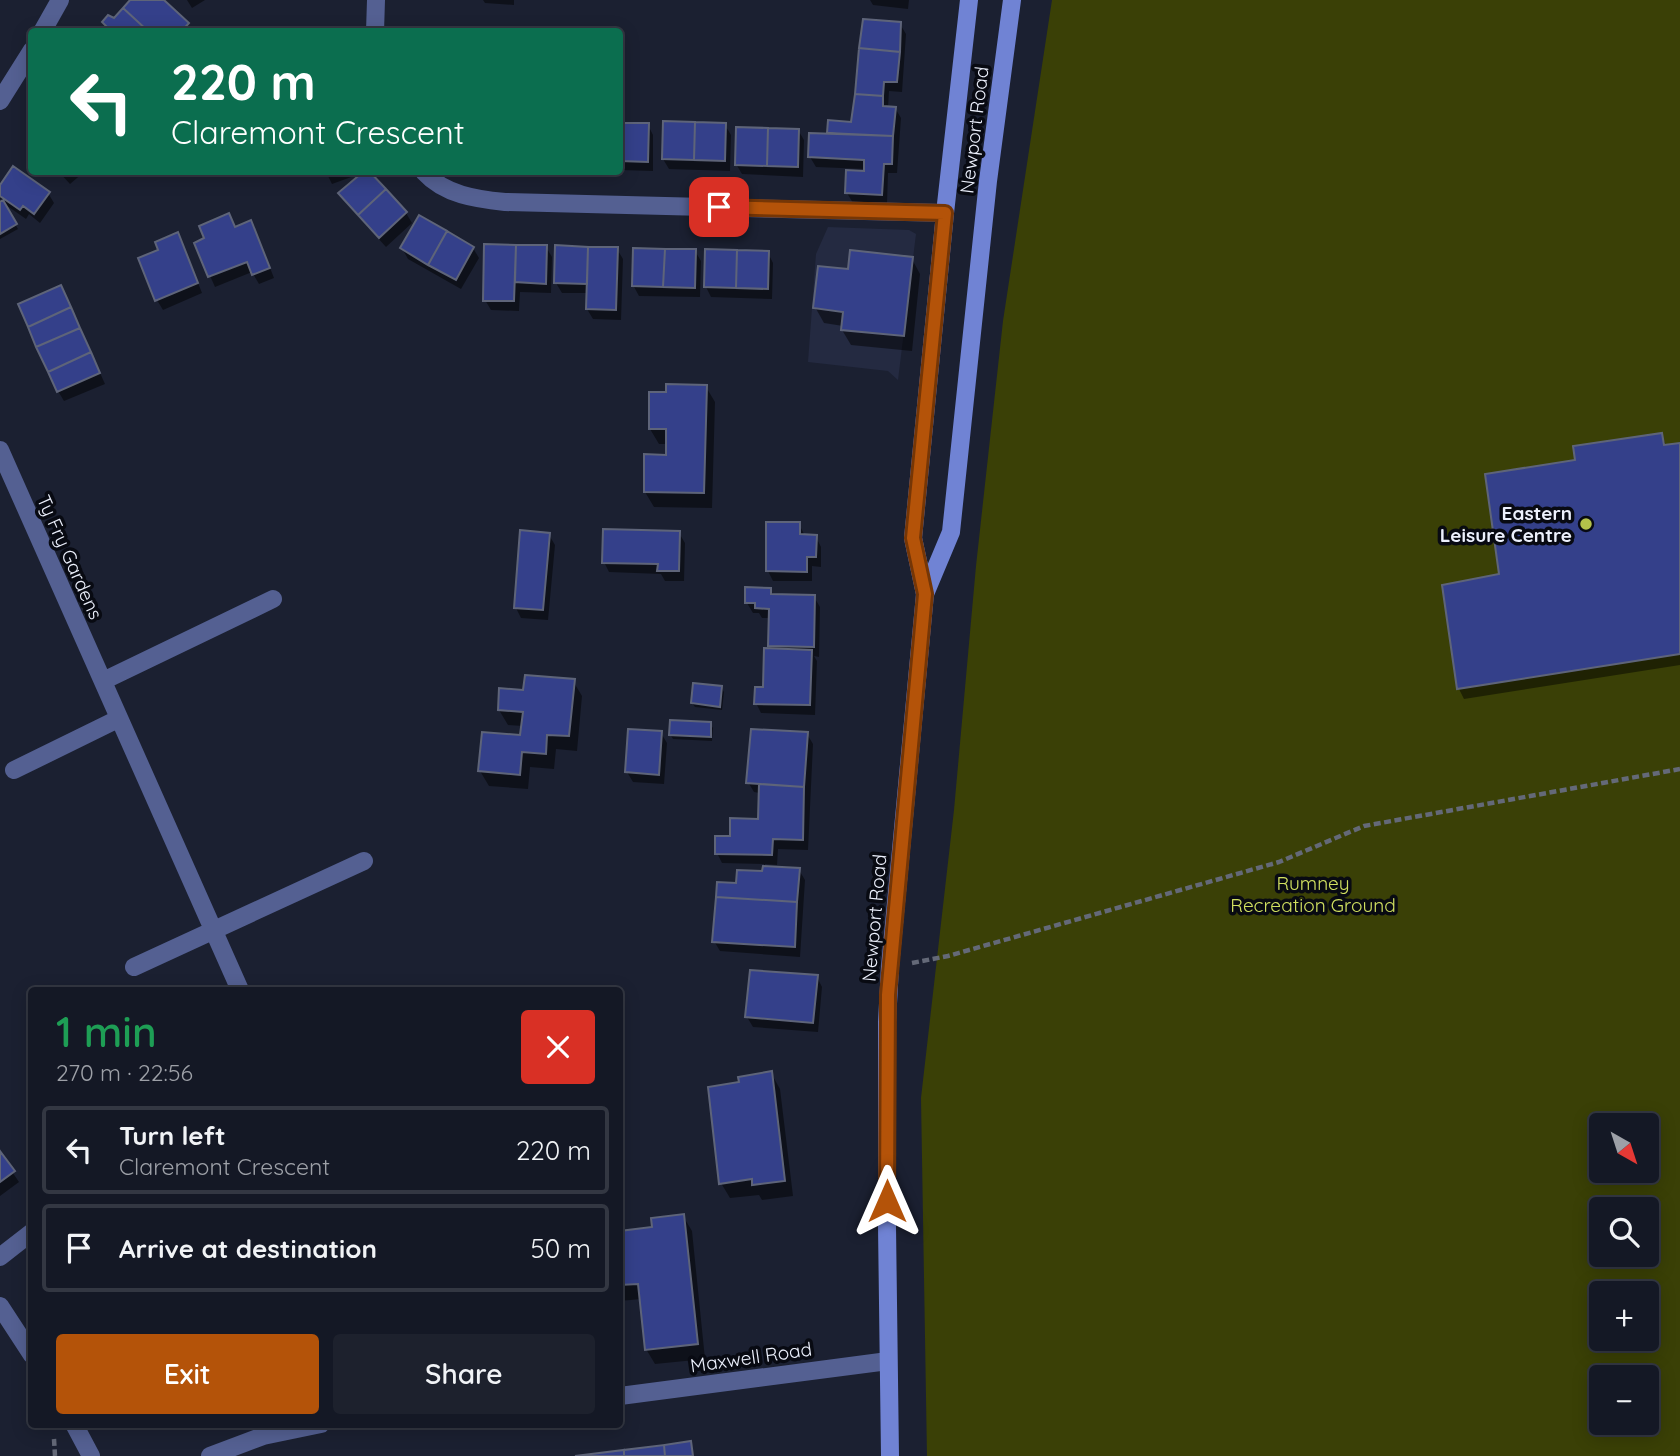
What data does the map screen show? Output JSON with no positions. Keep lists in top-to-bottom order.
{
  "streets": {
    "main road": ["Newport Road"],
    "street": ["Ty Fry Gardens", "Maxwell Road"]
  },
  "crossings": [
    ["Newport Road", "Maxwell Road"]
  ],
  "parks": ["Rumney Recreation Ground"],
  "places": ["Eastern Leisure Centre"],
  "north": "bottom right",
  "page": {
    "turn": ["220 m", "Claremont Crescent"],
    "heading": ["1 min", "270 m · 22:56"],
    "list": [
      {
        "name": "Turn left",
        "note": "Claremont Crescent",
        "value": "220 m"
      },
      {
        "name": "Arrive at destination",
        "value": "50 m"
      }
    ],
    "map_buttons": ["+", "−"],
    "buttons": ["Exit", "Share"]
  }
}
